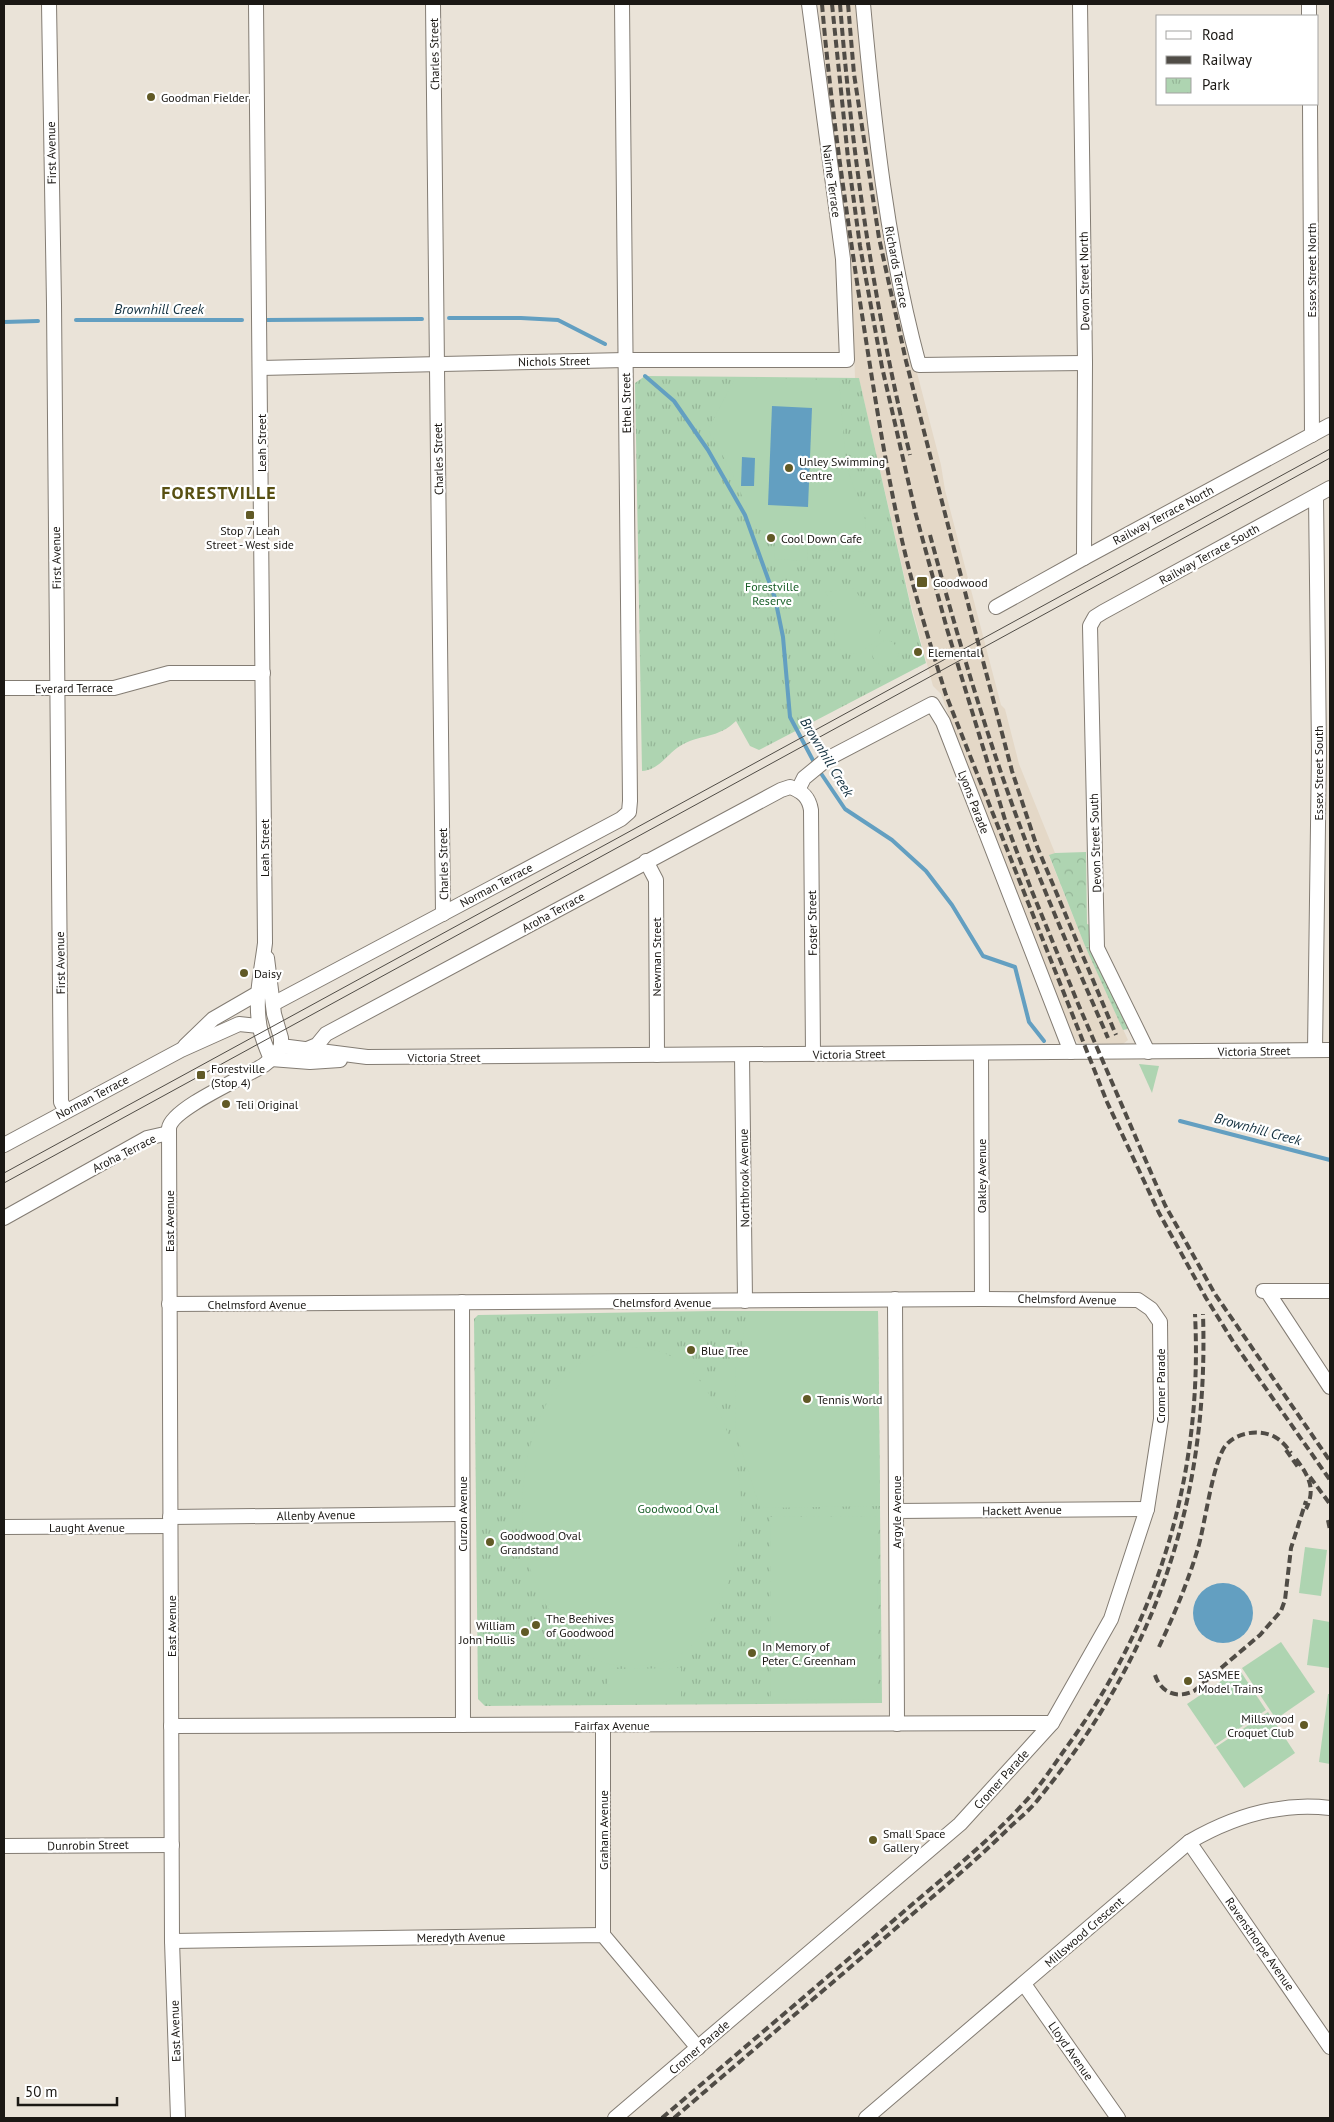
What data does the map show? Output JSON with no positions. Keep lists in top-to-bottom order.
{
  "streets": {
    "street": [
      "Charles Street",
      "First Avenue",
      "Nairne Terrace",
      "Richards Terrace",
      "Essex Street North",
      "Devon Street North",
      "Nichols Street",
      "Ethel Street",
      "Leah Street",
      "Railway Terrace North",
      "Railway Terrace South",
      "Everard Terrace",
      "Essex Street South",
      "Lyons Parade",
      "Devon Street South",
      "Norman Terrace",
      "Aroha Terrace",
      "Foster Street",
      "Newman Street",
      "Victoria Street",
      "Oakley Avenue",
      "Northbrook Avenue",
      "East Avenue",
      "Chelmsford Avenue",
      "Cromer Parade",
      "Hackett Avenue",
      "Argyle Avenue",
      "Curzon Avenue",
      "Allenby Avenue",
      "Laught Avenue",
      "Fairfax Avenue",
      "Graham Avenue",
      "Dunrobin Street",
      "Millswood Crescent",
      "Meredyth Avenue",
      "Ravensthorpe Avenue",
      "Lloyd Avenue"
    ]
  },
  "crossings": [
    ["Charles Street", "Nichols Street"],
    ["Charles Street", "Norman Terrace"],
    ["First Avenue", "Everard Terrace"],
    ["First Avenue", "Norman Terrace"],
    ["Nairne Terrace", "Nichols Street"],
    ["Richards Terrace", "Devon Street North"],
    ["Essex Street North", "Railway Terrace North"],
    ["Devon Street North", "Railway Terrace North"],
    ["Nichols Street", "Ethel Street"],
    ["Nichols Street", "Leah Street"],
    ["Ethel Street", "Norman Terrace"],
    ["Leah Street", "Everard Terrace"],
    ["Leah Street", "Norman Terrace"],
    ["Leah Street", "Aroha Terrace"],
    ["Leah Street", "Victoria Street"],
    ["Railway Terrace South", "Essex Street South"],
    ["Railway Terrace South", "Devon Street South"],
    ["Essex Street South", "Victoria Street"],
    ["Lyons Parade", "Aroha Terrace"],
    ["Lyons Parade", "Foster Street"],
    ["Lyons Parade", "Victoria Street"],
    ["Devon Street South", "Victoria Street"],
    ["Aroha Terrace", "Foster Street"],
    ["Aroha Terrace", "Newman Street"],
    ["Aroha Terrace", "Victoria Street"],
    ["Aroha Terrace", "East Avenue"],
    ["Foster Street", "Victoria Street"],
    ["Newman Street", "Victoria Street"],
    ["Victoria Street", "Oakley Avenue"],
    ["Victoria Street", "Northbrook Avenue"],
    ["Oakley Avenue", "Chelmsford Avenue"],
    ["Northbrook Avenue", "Chelmsford Avenue"],
    ["East Avenue", "Chelmsford Avenue"],
    ["East Avenue", "Allenby Avenue"],
    ["East Avenue", "Laught Avenue"],
    ["East Avenue", "Fairfax Avenue"],
    ["East Avenue", "Dunrobin Street"],
    ["East Avenue", "Meredyth Avenue"],
    ["Chelmsford Avenue", "Cromer Parade"],
    ["Chelmsford Avenue", "Argyle Avenue"],
    ["Chelmsford Avenue", "Curzon Avenue"],
    ["Cromer Parade", "Hackett Avenue"],
    ["Cromer Parade", "Fairfax Avenue"],
    ["Hackett Avenue", "Argyle Avenue"],
    ["Argyle Avenue", "Fairfax Avenue"],
    ["Curzon Avenue", "Allenby Avenue"],
    ["Curzon Avenue", "Fairfax Avenue"],
    ["Allenby Avenue", "Laught Avenue"],
    ["Fairfax Avenue", "Graham Avenue"],
    ["Graham Avenue", "Meredyth Avenue"],
    ["Millswood Crescent", "Ravensthorpe Avenue"],
    ["Millswood Crescent", "Lloyd Avenue"]
  ],
  "districts": ["FORESTVILLE"],
  "water": ["Brownhill Creek"],
  "parks": ["Forestville Reserve", "Goodwood Oval"],
  "places": {
    "other": [
      "Goodman Fielder",
      "Unley Swimming Centre",
      "Cool Down Cafe",
      "Elemental",
      "Daisy",
      "Teli Original",
      "Blue Tree",
      "Tennis World",
      "Goodwood Oval Grandstand",
      "The Beehives of Goodwood",
      "William John Hollis",
      "In Memory of Peter C. Greenham",
      "SASMEE Model Trains",
      "Millswood Croquet Club",
      "Small Space Gallery"
    ],
    "transit": ["Stop 7 Leah Street - West side", "Goodwood", "Forestville (Stop 4)"]
  },
  "legend": ["Road", "Railway", "Park"],
  "scale_bar": "50 m"
}
